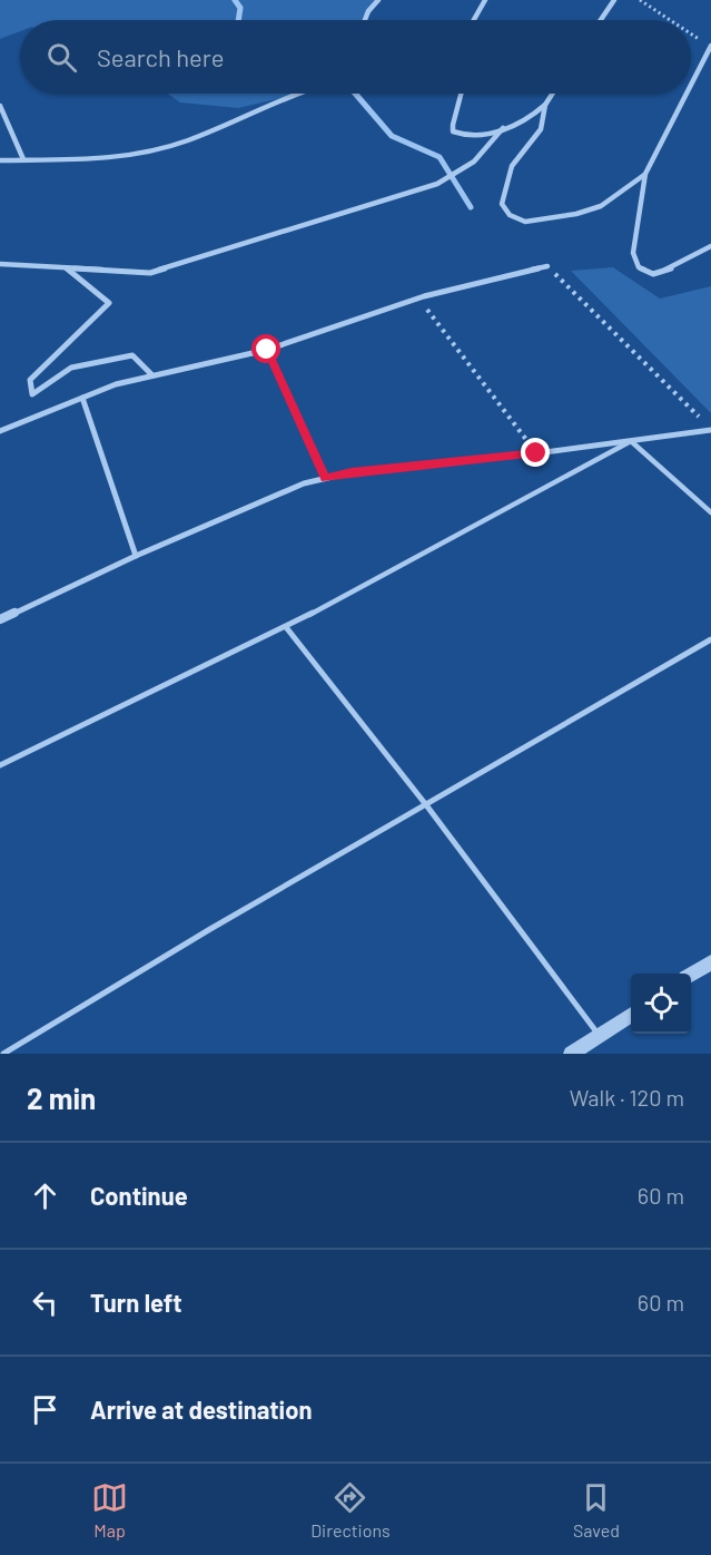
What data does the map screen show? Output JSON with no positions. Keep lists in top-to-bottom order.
{
  "page": {
    "search": "Search here",
    "heading": ["2 min", "Walk · 120 m"],
    "list": [
      ["Continue", "60 m"],
      ["Turn left", "60 m"],
      "Arrive at destination"
    ],
    "nav": ["Map", "Directions", "Saved"]
  }
}
